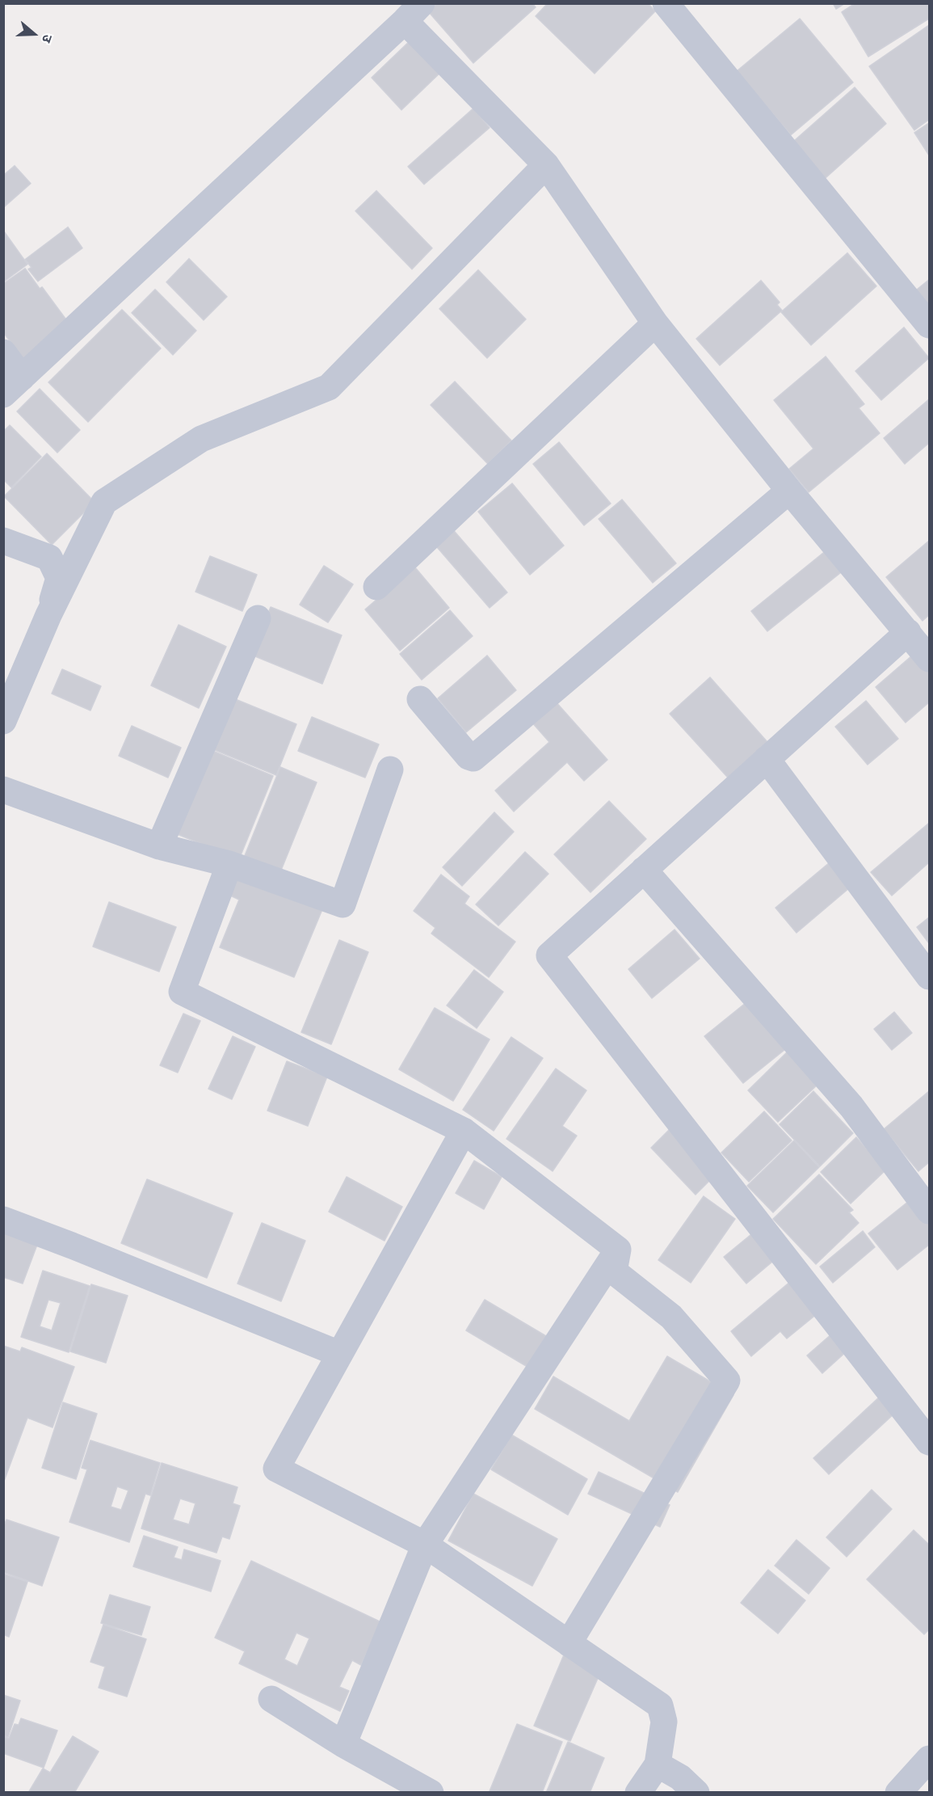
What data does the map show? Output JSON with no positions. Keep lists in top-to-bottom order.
{
  "north": "right"
}
